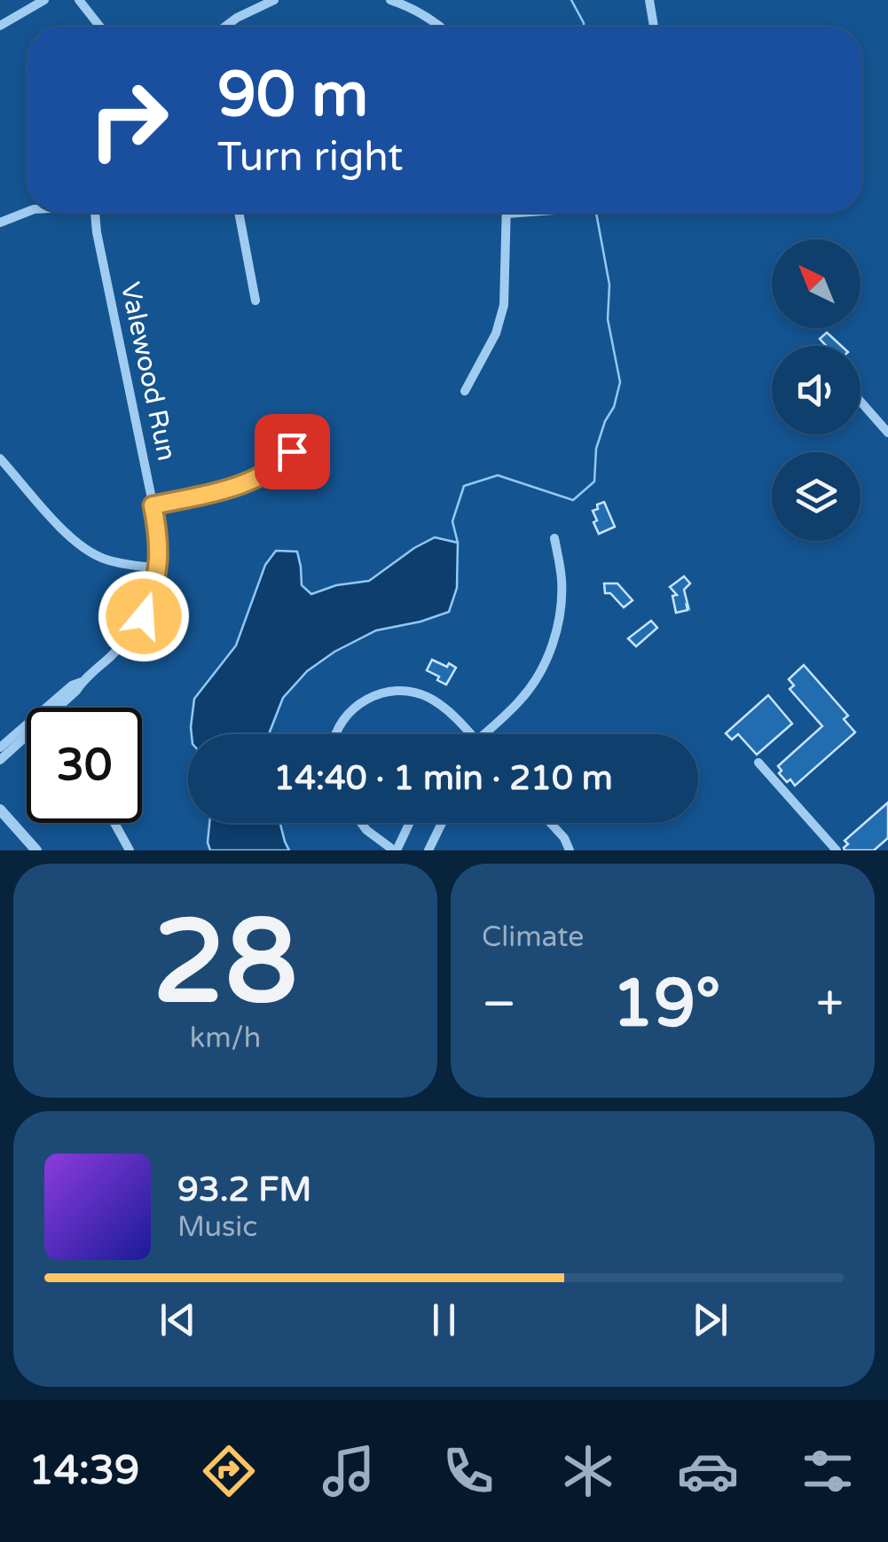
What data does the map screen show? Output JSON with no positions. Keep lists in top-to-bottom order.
{
  "streets": {
    "street": ["Valewood Run"]
  },
  "north": "top left",
  "page": {
    "turn": ["90 m", "Turn right"],
    "limit": "30",
    "trip": "14:40 · 1 min · 210 m",
    "tile": [
      ["28", "km/h"],
      "Climate"
    ],
    "heat": ["−", "19°", "+"],
    "song": ["93.2 FM", "Music"],
    "tabs": "14:39"
  }
}
